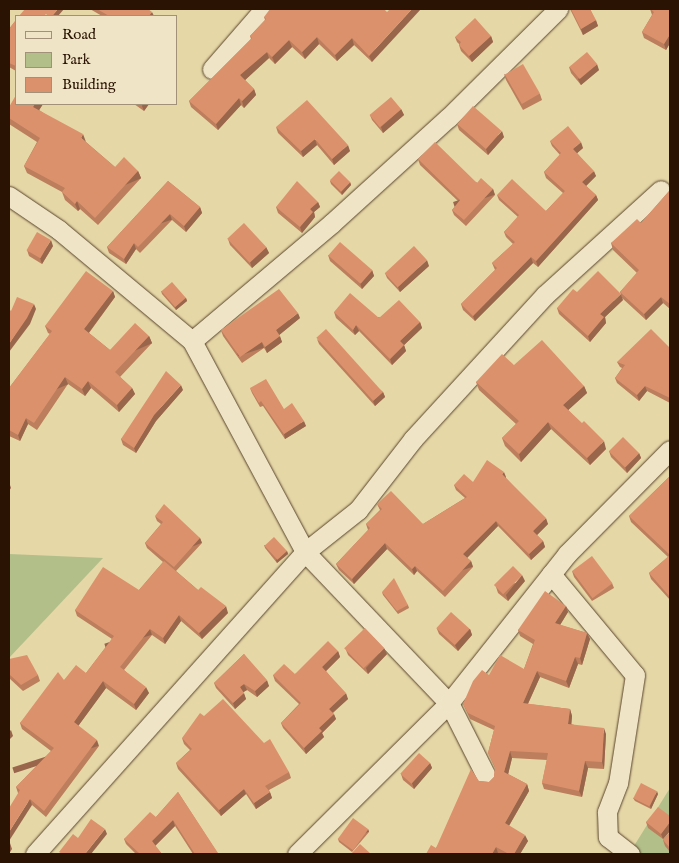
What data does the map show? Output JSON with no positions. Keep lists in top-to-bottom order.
{
  "legend": ["Road", "Park", "Building"]
}
